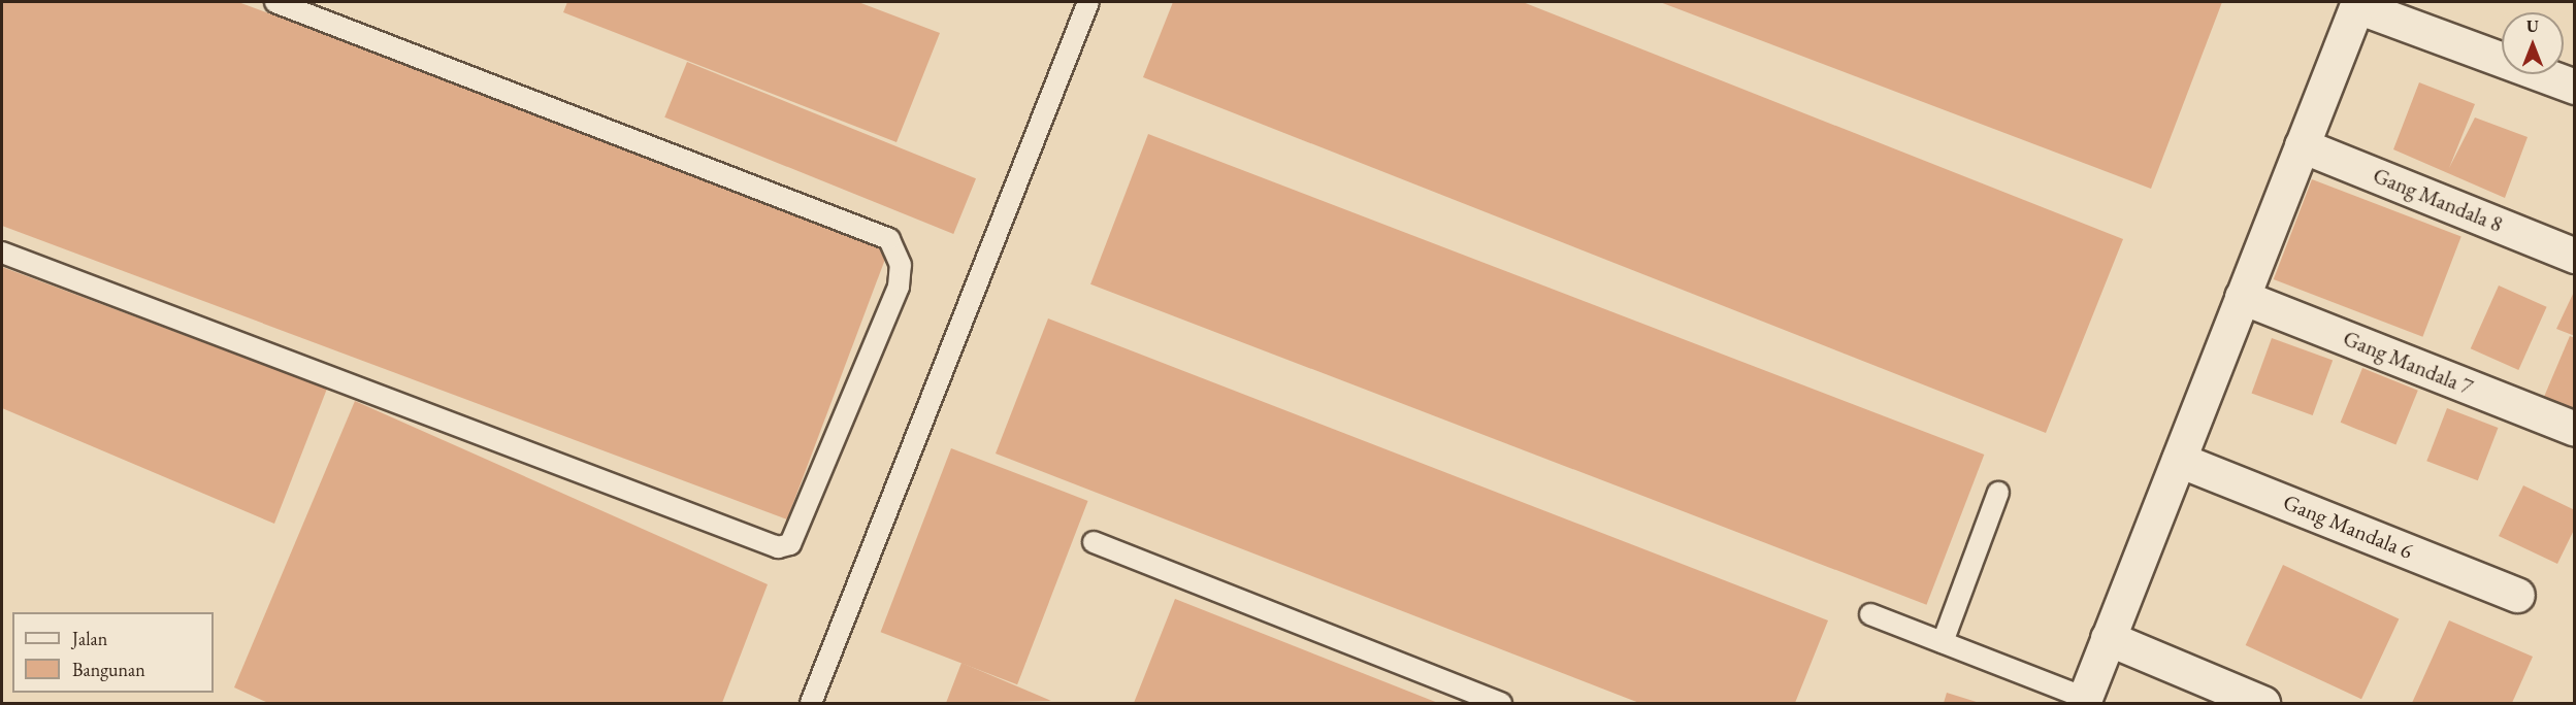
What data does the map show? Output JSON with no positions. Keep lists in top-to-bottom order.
{
  "streets": {
    "street": ["Gang Mandala 8", "Gang Mandala 7", "Gang Mandala 6"]
  },
  "legend": ["Jalan", "Bangunan"],
  "north": "top"
}
